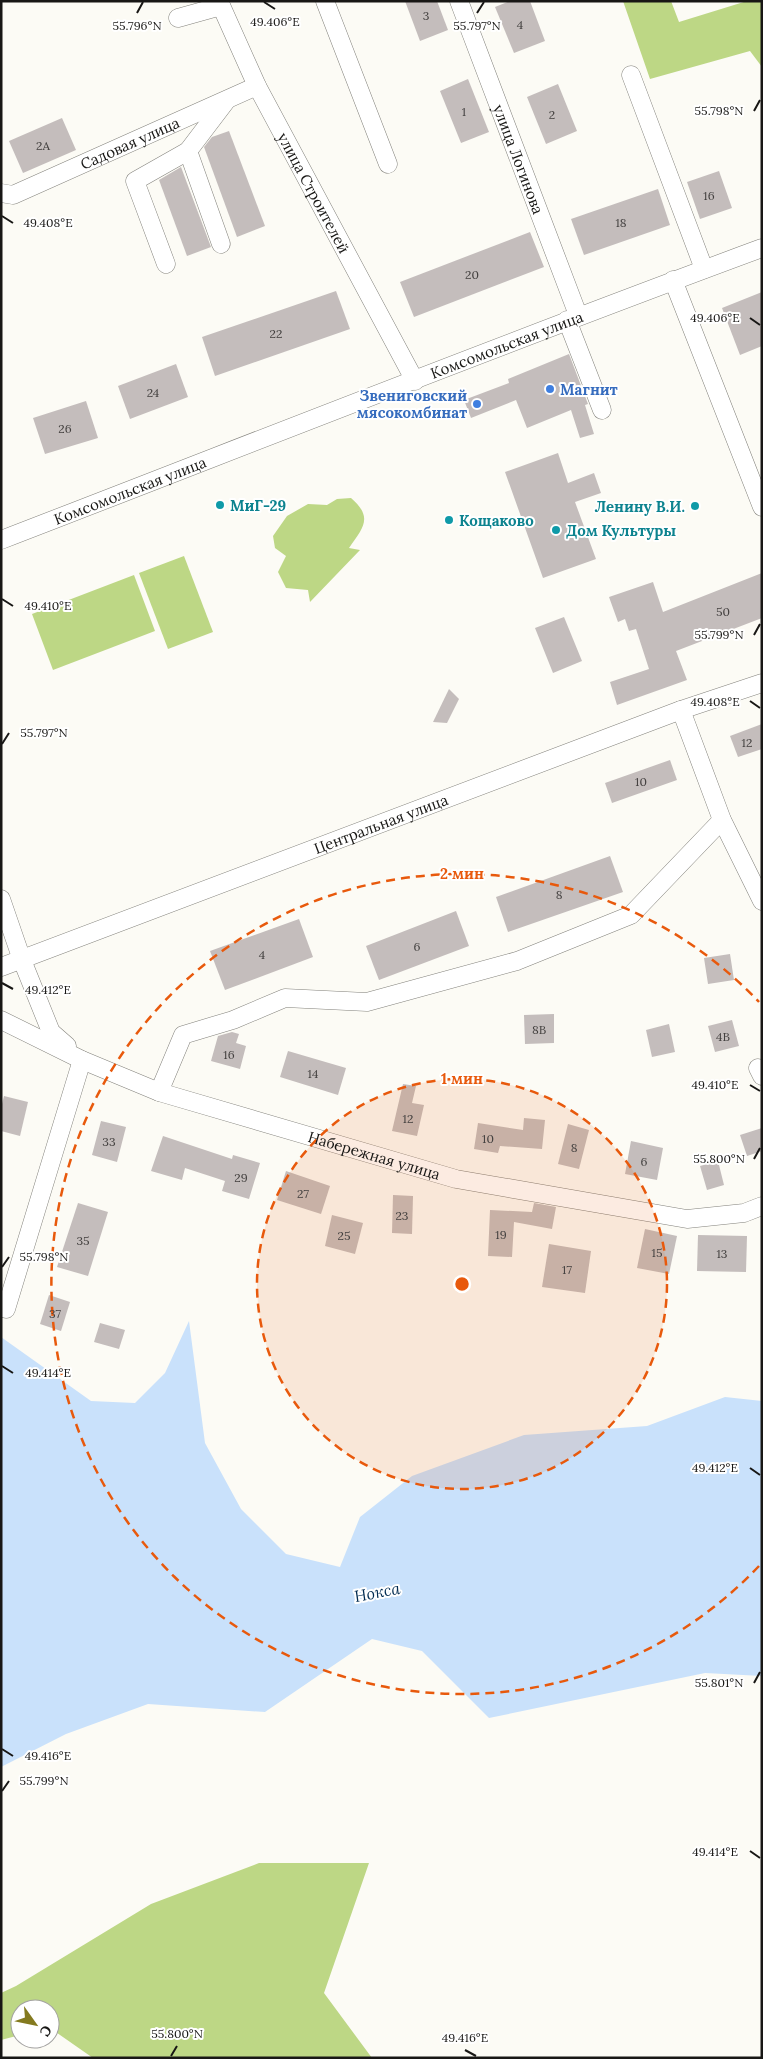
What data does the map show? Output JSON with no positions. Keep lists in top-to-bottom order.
{
  "streets": {
    "street": [
      "Садовая улица",
      "улица Логинова",
      "улица Строителей",
      "Комсомольская улица",
      "Центральная улица",
      "Набережная улица"
    ]
  },
  "crossings": [
    ["Садовая улица", "улица Строителей"],
    ["улица Логинова", "Комсомольская улица"],
    ["улица Строителей", "Комсомольская улица"]
  ],
  "water": ["Нокса"],
  "places": [
    "Магнит",
    "Звениговский мясокомбинат",
    "МиГ-29",
    "Ленину В.И.",
    "Кощаково",
    "Дом Культуры"
  ],
  "house_numbers": [
    "3",
    "4",
    "1",
    "2",
    "2А",
    "16",
    "18",
    "20",
    "22",
    "24",
    "26",
    "50",
    "12",
    "10",
    "8",
    "6",
    "4",
    "8В",
    "4В",
    "16",
    "14",
    "12",
    "10",
    "33",
    "8",
    "6",
    "29",
    "27",
    "23",
    "19",
    "25",
    "35",
    "15",
    "13",
    "17",
    "37"
  ],
  "north": "bottom right",
  "coordinates": [
    "49.406°E",
    "55.796°N",
    "55.797°N",
    "55.798°N",
    "49.408°E",
    "49.410°E",
    "55.799°N",
    "49.412°E",
    "55.800°N",
    "49.414°E",
    "55.801°N",
    "49.416°E"
  ],
  "rings": ["2 мин", "1 мин"]
}
